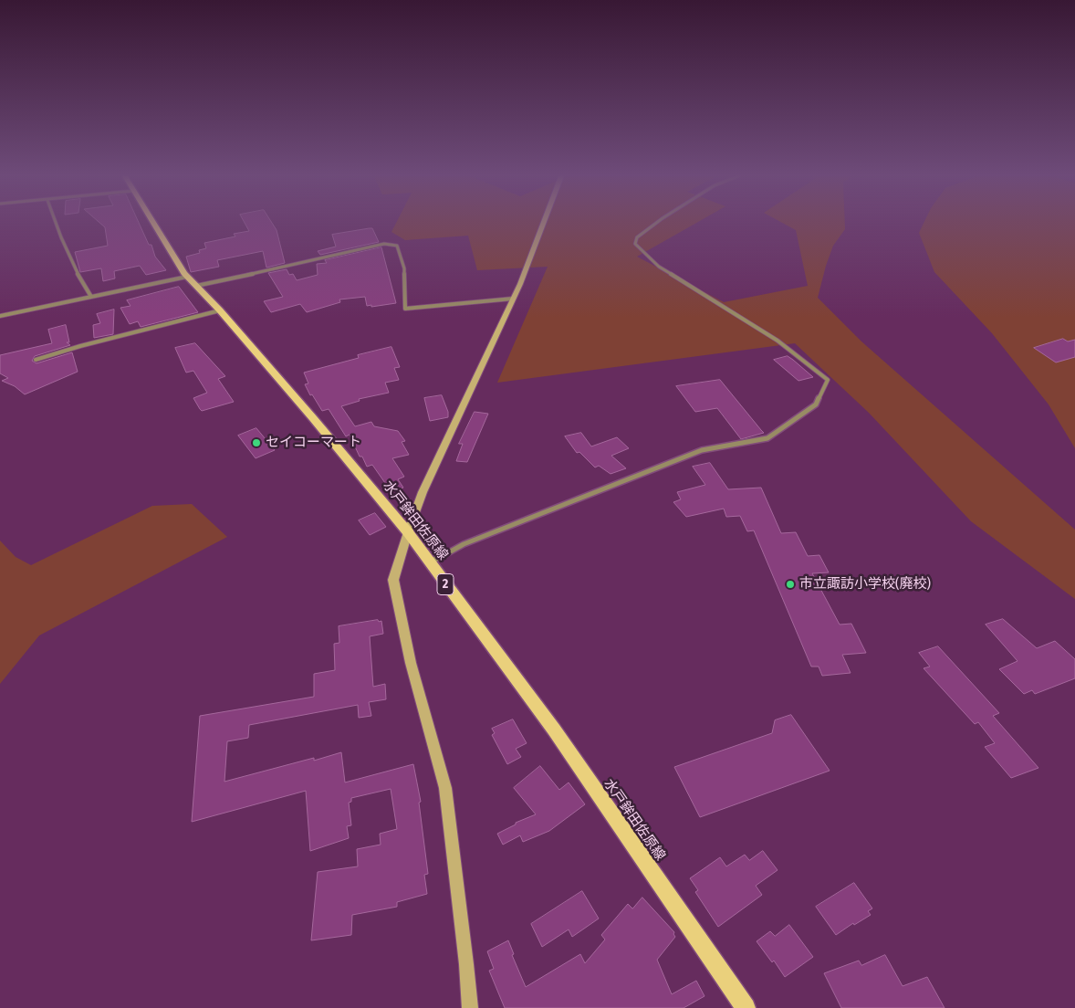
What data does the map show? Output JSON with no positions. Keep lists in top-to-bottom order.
{
  "streets": {
    "main road": ["水戸鉾田佐原線", "2"]
  },
  "places": ["セイコーマート", "市立諏訪小学校(廃校)"]
}
